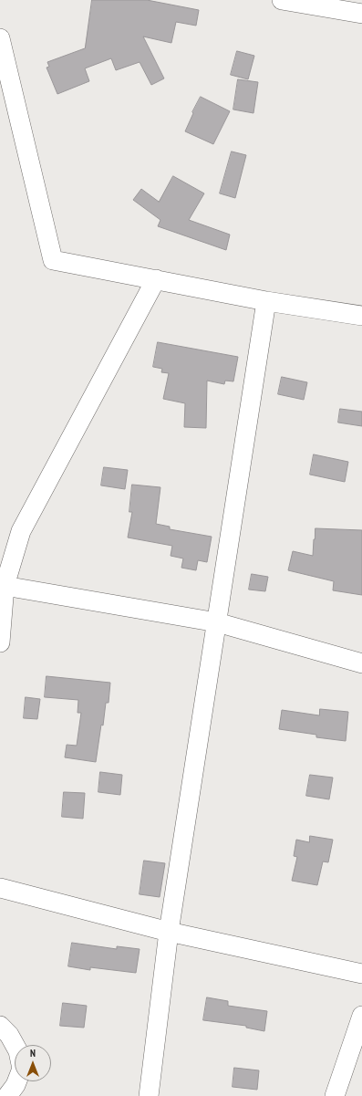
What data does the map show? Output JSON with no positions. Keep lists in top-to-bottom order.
{
  "north": "top"
}
